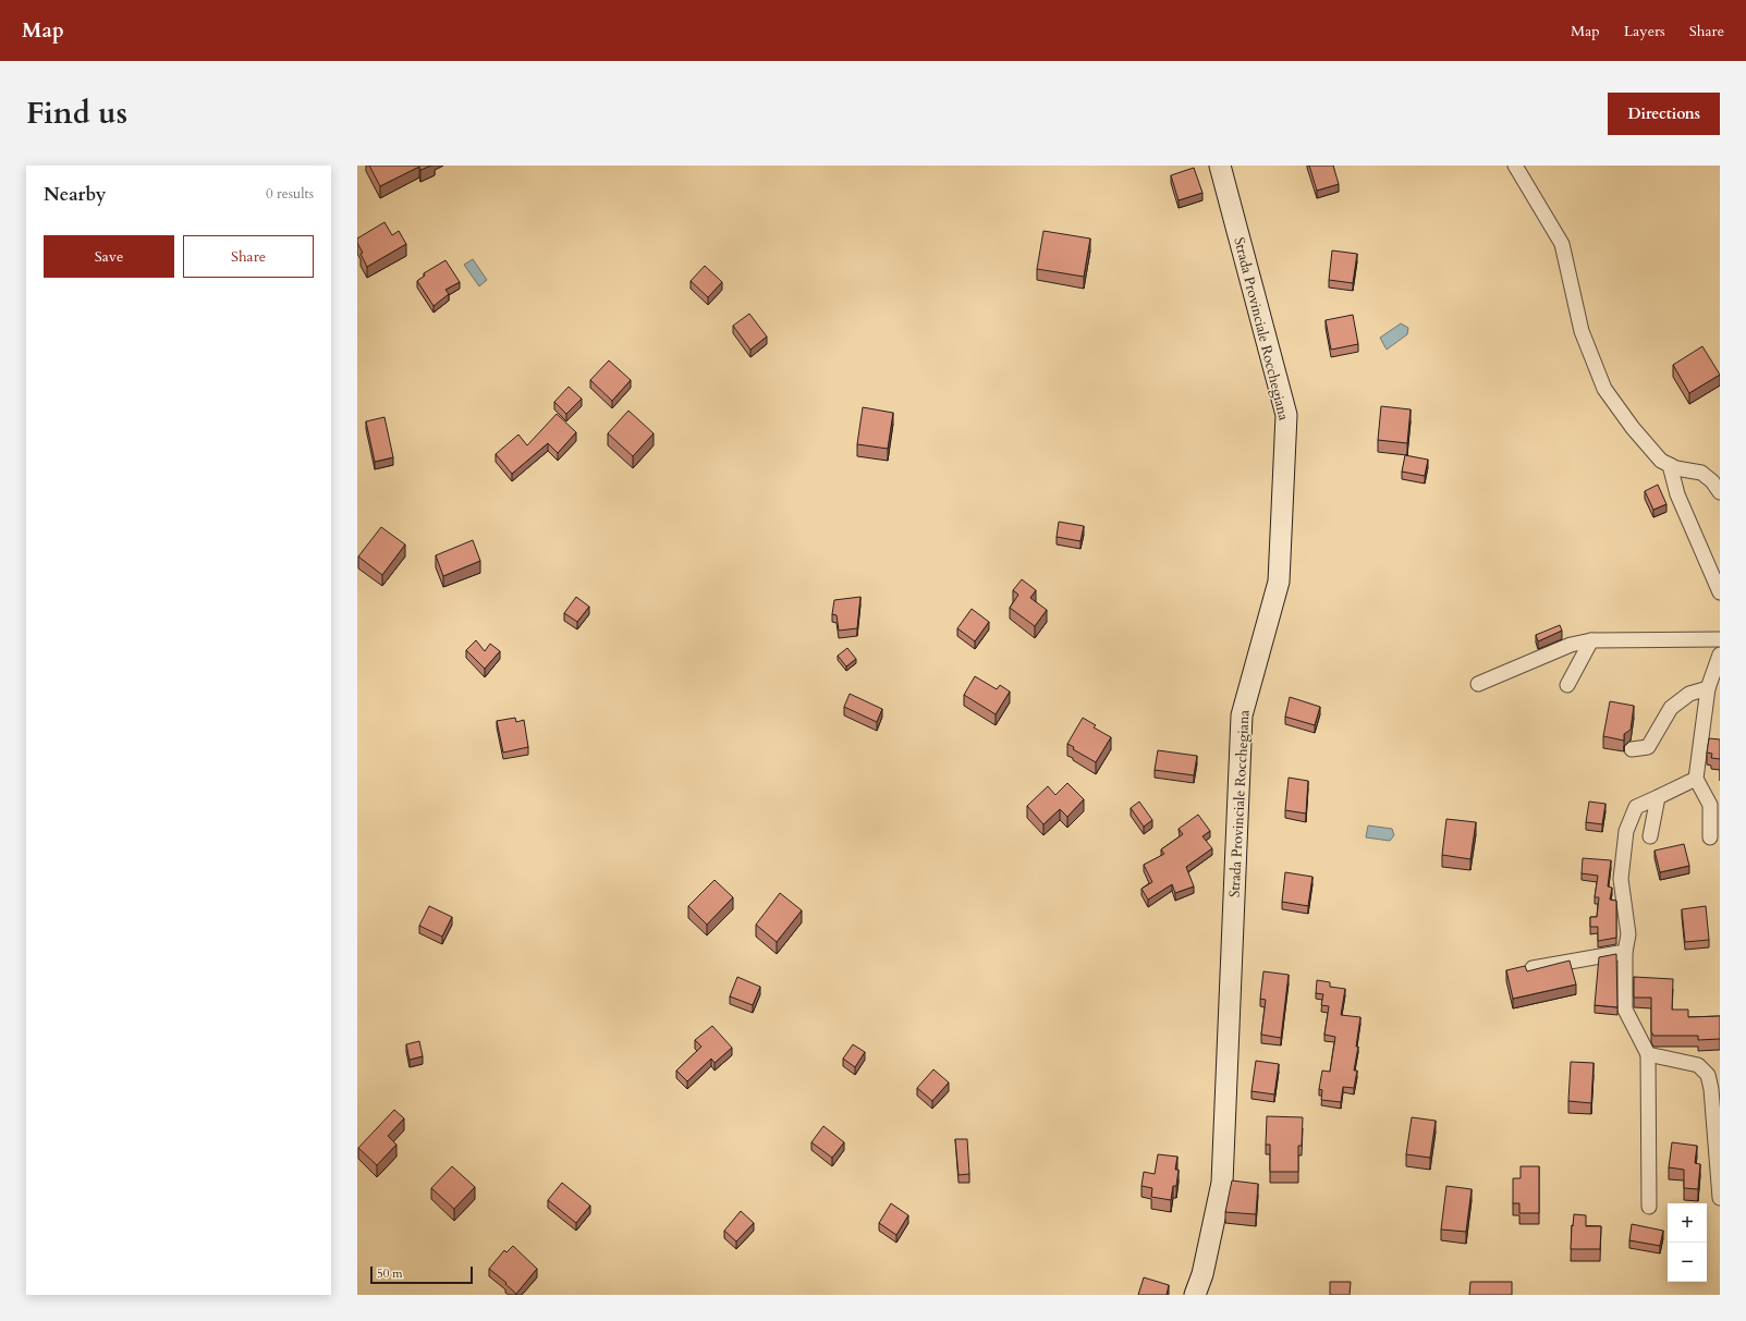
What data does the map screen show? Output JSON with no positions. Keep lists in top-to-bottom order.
{
  "streets": {
    "main road": ["Strada Provinciale Rocchegiana"]
  },
  "scale_bar": "50 m",
  "page": {
    "header": "Map",
    "nav": ["Map", "Layers", "Share"],
    "title": "Find us",
    "buttons": [
      "Directions",
      ["Save", "Share"]
    ],
    "heading": ["Nearby", "0 results"],
    "map_buttons": ["+", "−"],
    "scale": "50 m"
  }
}
